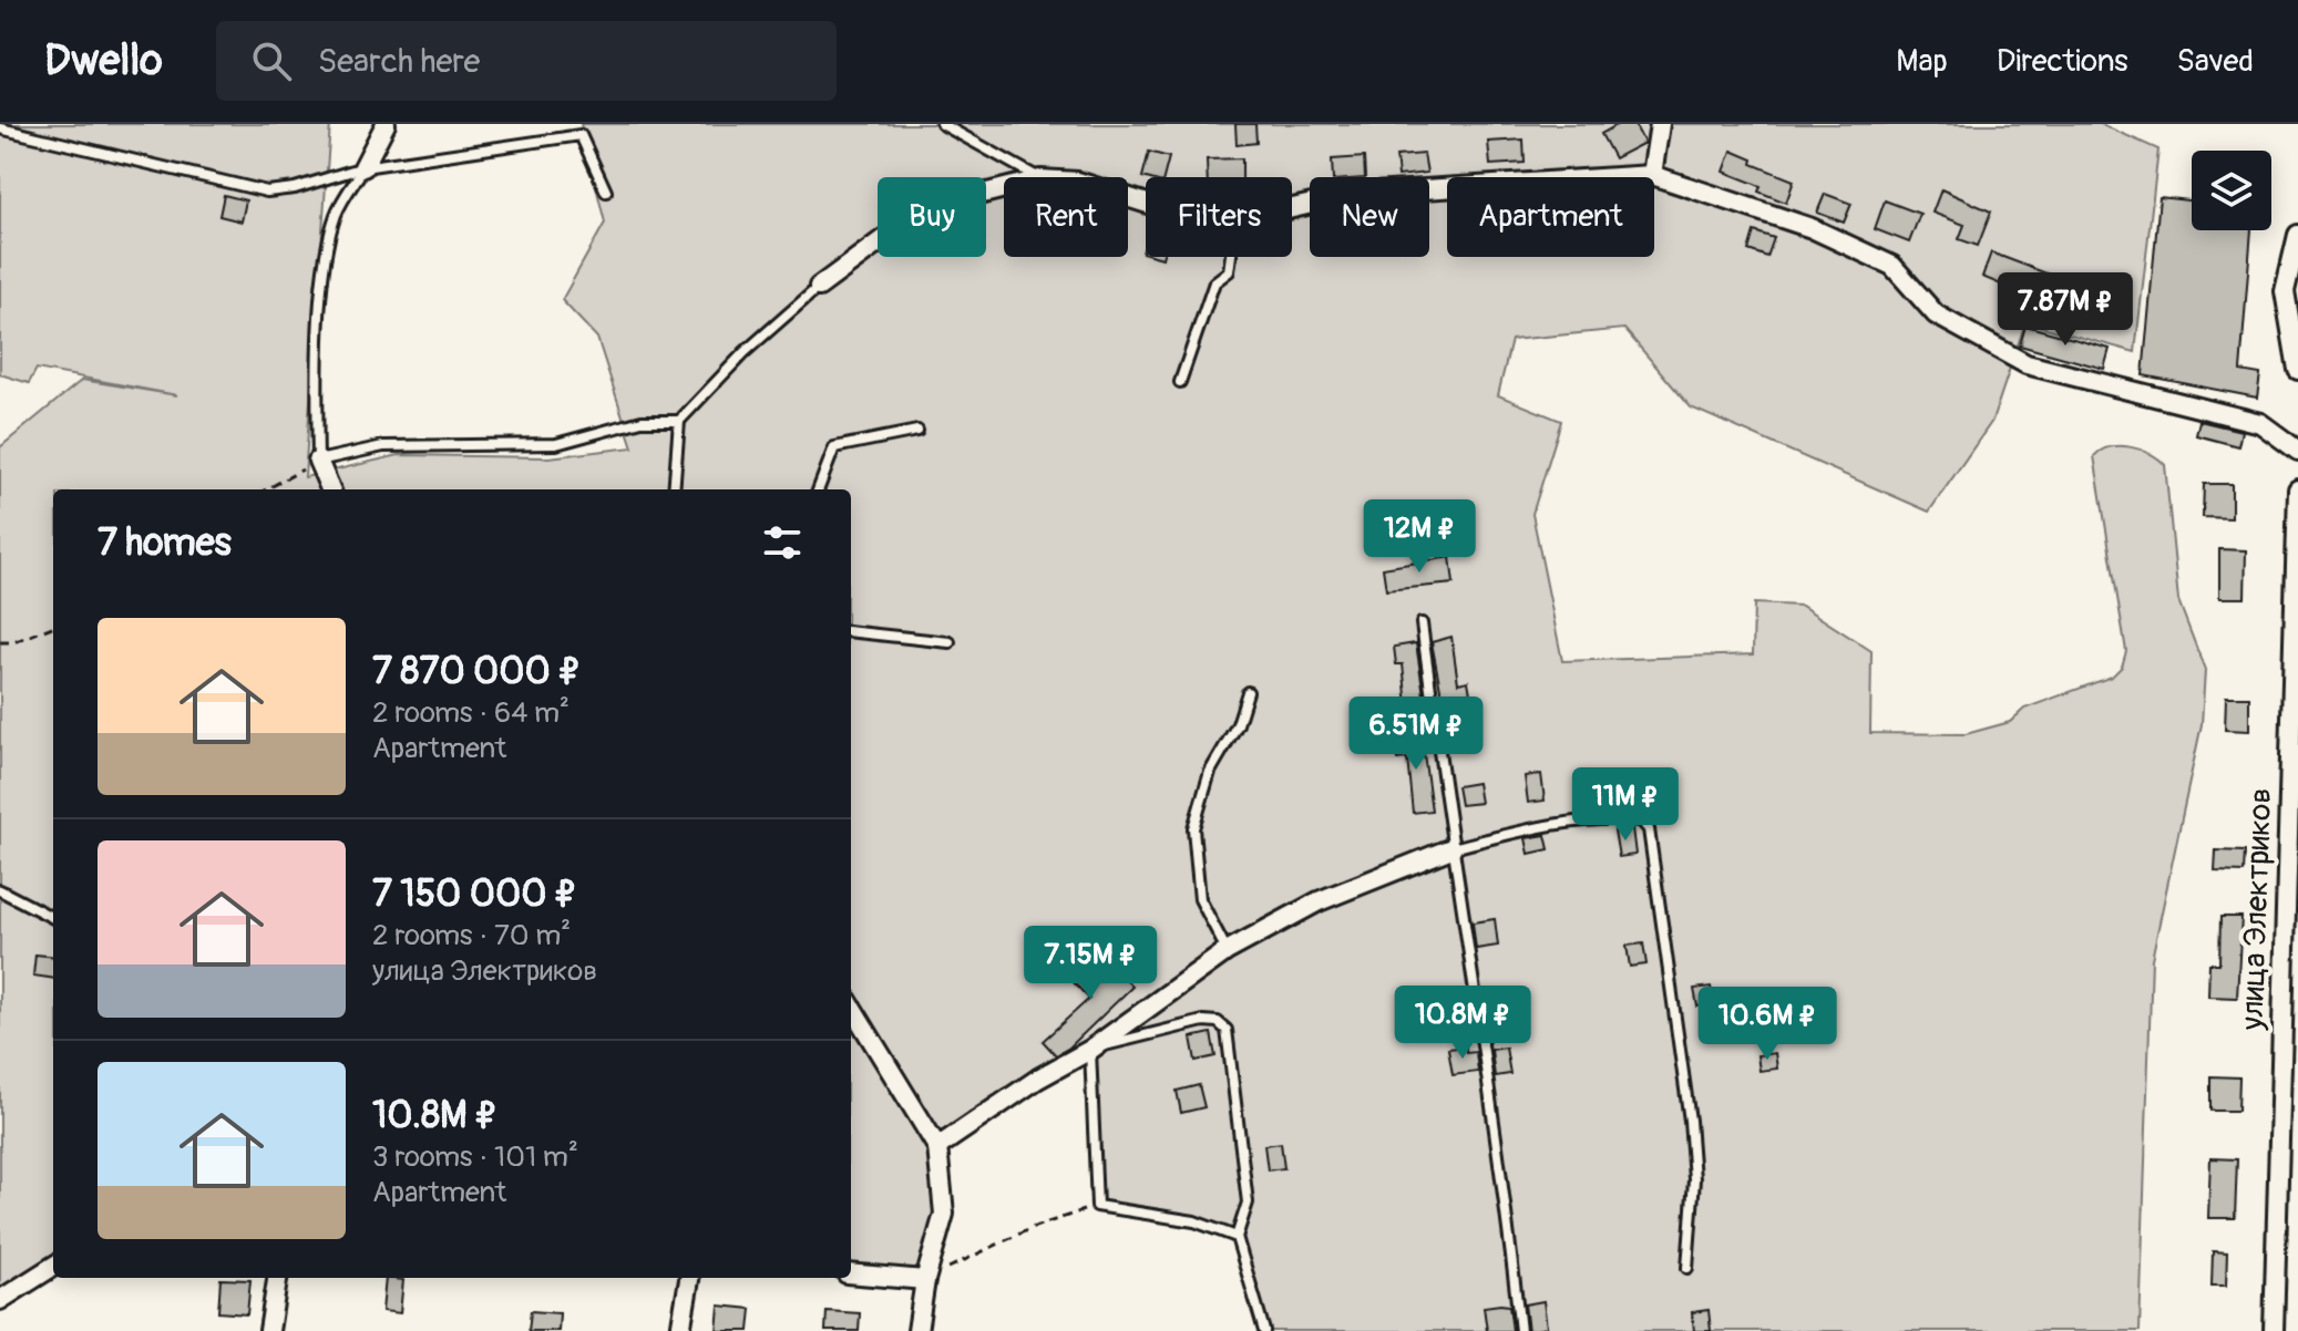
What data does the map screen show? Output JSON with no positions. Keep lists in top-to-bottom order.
{
  "streets": {
    "street": ["улица Электриков"]
  },
  "page": {
    "header": "Dwello",
    "search": "Search here",
    "nav": ["Map", "Directions", "Saved"],
    "chip": [
      "Buy",
      "Rent",
      "Filters",
      "New",
      "Apartment"
    ],
    "price": [
      "7.87M ₽",
      "12M ₽",
      "6.51M ₽",
      "11M ₽",
      "7.15M ₽",
      "10.8M ₽",
      "10.6M ₽"
    ],
    "heading": "7 homes",
    "list": [
      {
        "name": "7 870 000 ₽",
        "note": "2 rooms · 64 m² · Apartment"
      },
      {
        "name": "7 150 000 ₽",
        "note": "2 rooms · 70 m² · улица Электриков"
      },
      {
        "name": "10.8M ₽",
        "note": "3 rooms · 101 m² · Apartment"
      }
    ]
  }
}
